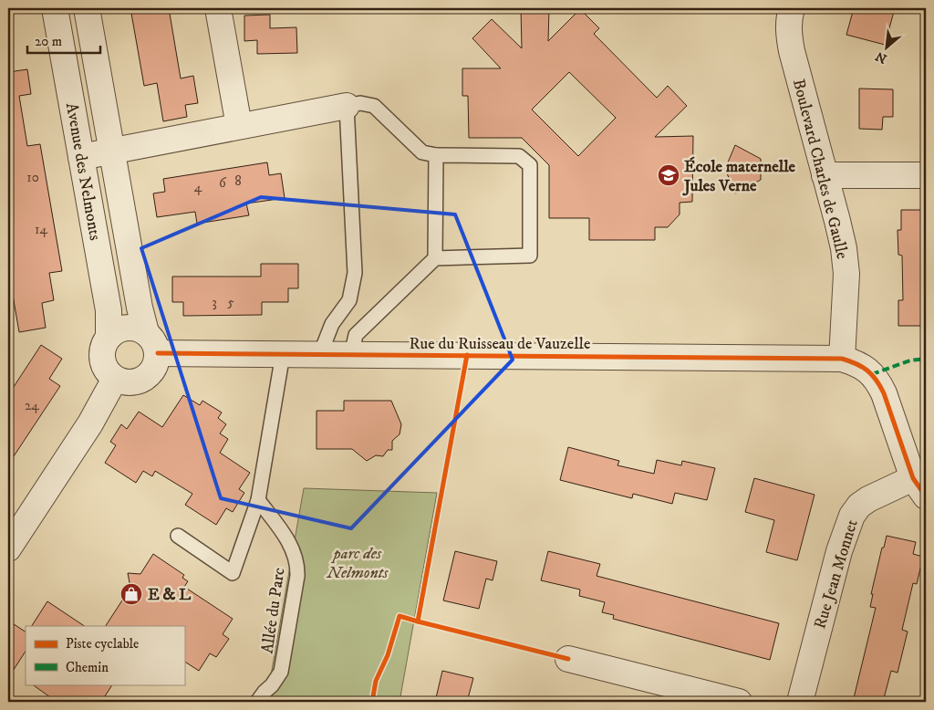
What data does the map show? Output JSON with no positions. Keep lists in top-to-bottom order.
{
  "streets": {
    "street": [
      "Boulevard Charles de Gaulle",
      "Avenue des Nelmonts",
      "Rue du Ruisseau de Vauzelle",
      "Rue Jean Monnet"
    ],
    "lane": ["Allée du Parc"]
  },
  "crossings": [
    ["Boulevard Charles de Gaulle", "Rue du Ruisseau de Vauzelle"],
    ["Boulevard Charles de Gaulle", "Rue Jean Monnet"],
    ["Avenue des Nelmonts", "Rue du Ruisseau de Vauzelle"],
    ["Rue du Ruisseau de Vauzelle", "Rue Jean Monnet"]
  ],
  "parks": ["parc des Nelmonts"],
  "places": {
    "school or university": ["École maternelle Jules Verne"],
    "shop": ["E & L"]
  },
  "house_numbers": [
    "10",
    "8",
    "6",
    "4",
    "14",
    "3",
    "5",
    "24"
  ],
  "legend": ["Piste cyclable", "Chemin"],
  "scale_bar": "20 m",
  "north": "bottom left"
}
